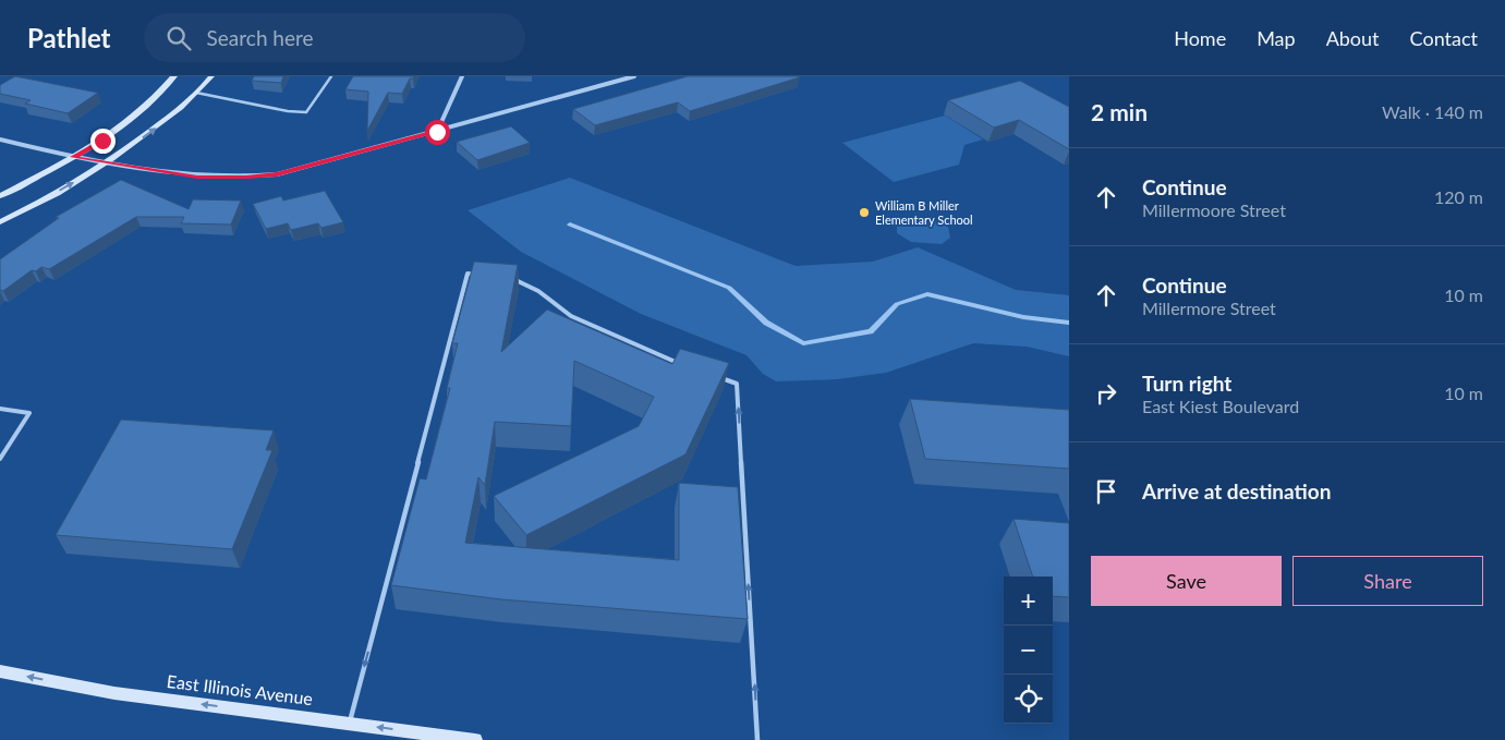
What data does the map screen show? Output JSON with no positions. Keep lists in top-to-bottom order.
{
  "streets": {
    "main road": ["East Illinois Avenue"]
  },
  "one_way": ["East Illinois Avenue"],
  "places": ["William B Miller Elementary School"],
  "page": {
    "header": "Pathlet",
    "search": "Search here",
    "nav": [
      "Home",
      "Map",
      "About",
      "Contact"
    ],
    "heading": ["2 min", "Walk · 140 m"],
    "list": [
      ["Continue", "Millermoore Street", "120 m"],
      ["Continue", "Millermore Street", "10 m"],
      ["Turn right", "East Kiest Boulevard", "10 m"],
      "Arrive at destination"
    ],
    "buttons": ["Save", "Share"],
    "map_buttons": ["+", "−"]
  }
}
